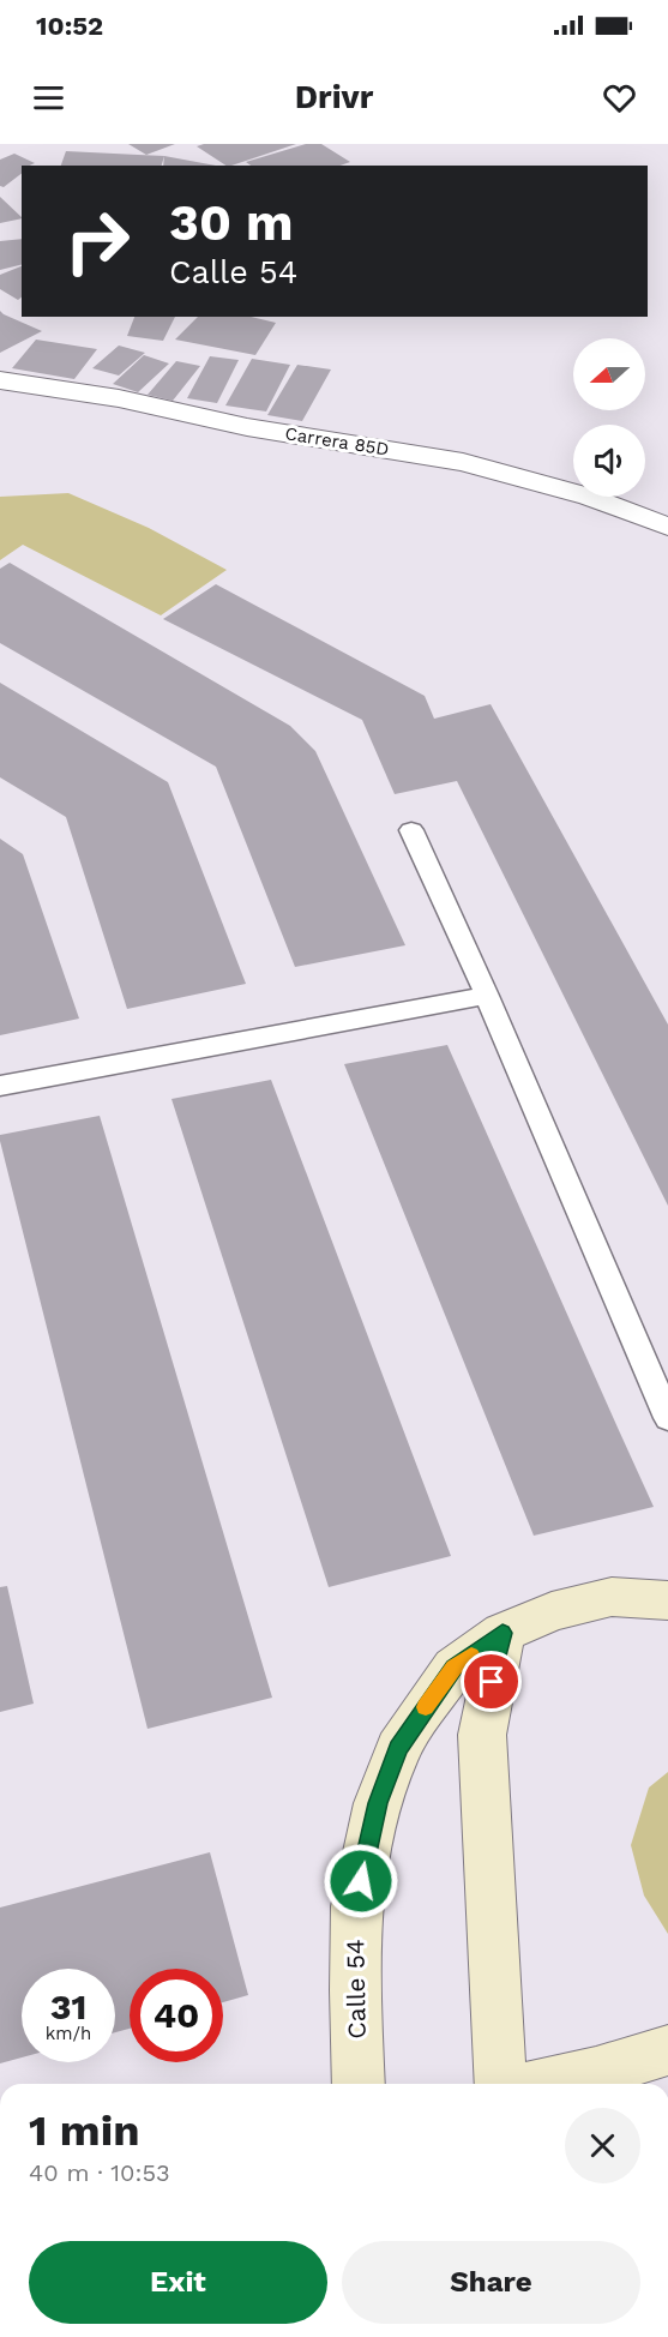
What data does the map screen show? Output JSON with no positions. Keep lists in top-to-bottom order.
{
  "streets": {
    "street": ["Carrera 85D", "Calle 54"]
  },
  "north": "left",
  "page": {
    "status": "10:52",
    "header": "Drivr",
    "turn": ["30 m", "Calle 54"],
    "speed": "31 km/h",
    "limit": "40",
    "heading": ["1 min", "40 m · 10:53"],
    "buttons": ["Exit", "Share"]
  }
}
